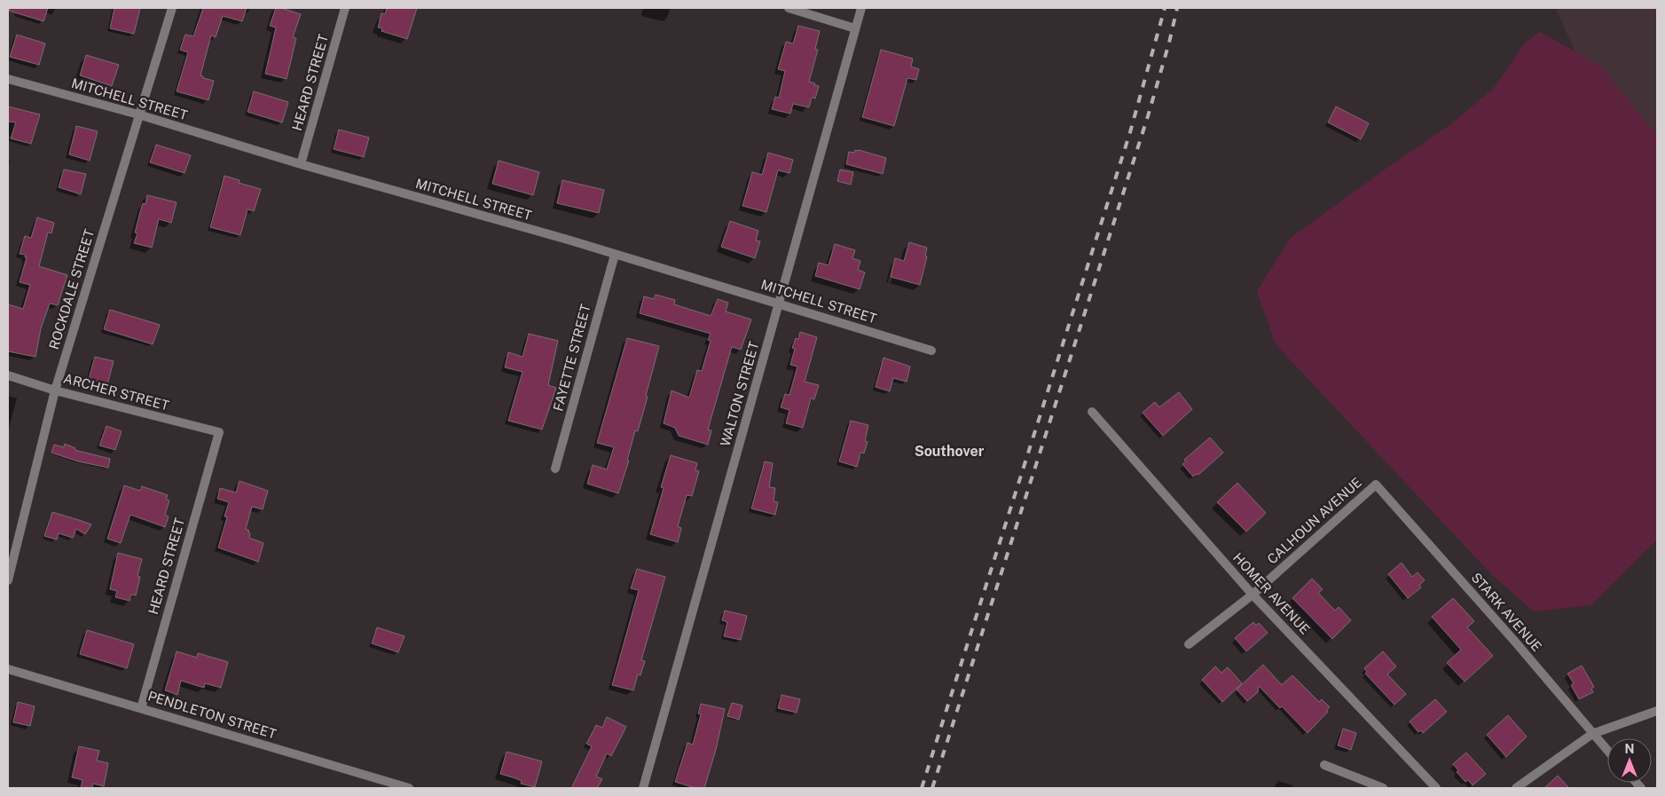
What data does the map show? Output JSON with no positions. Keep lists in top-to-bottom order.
{
  "streets": {
    "street": [
      "HEARD STREET",
      "MITCHELL STREET",
      "ROCKDALE STREET",
      "FAYETTE STREET",
      "ARCHER STREET",
      "WALTON STREET",
      "CALHOUN AVENUE",
      "HOMER AVENUE",
      "STARK AVENUE",
      "PENDLETON STREET"
    ]
  },
  "crossings": [
    ["HEARD STREET", "MITCHELL STREET"],
    ["HEARD STREET", "ARCHER STREET"],
    ["HEARD STREET", "PENDLETON STREET"],
    ["MITCHELL STREET", "ROCKDALE STREET"],
    ["MITCHELL STREET", "FAYETTE STREET"],
    ["MITCHELL STREET", "WALTON STREET"],
    ["ROCKDALE STREET", "ARCHER STREET"],
    ["CALHOUN AVENUE", "HOMER AVENUE"],
    ["CALHOUN AVENUE", "STARK AVENUE"]
  ],
  "districts": ["Southover"],
  "north": "top"
}
